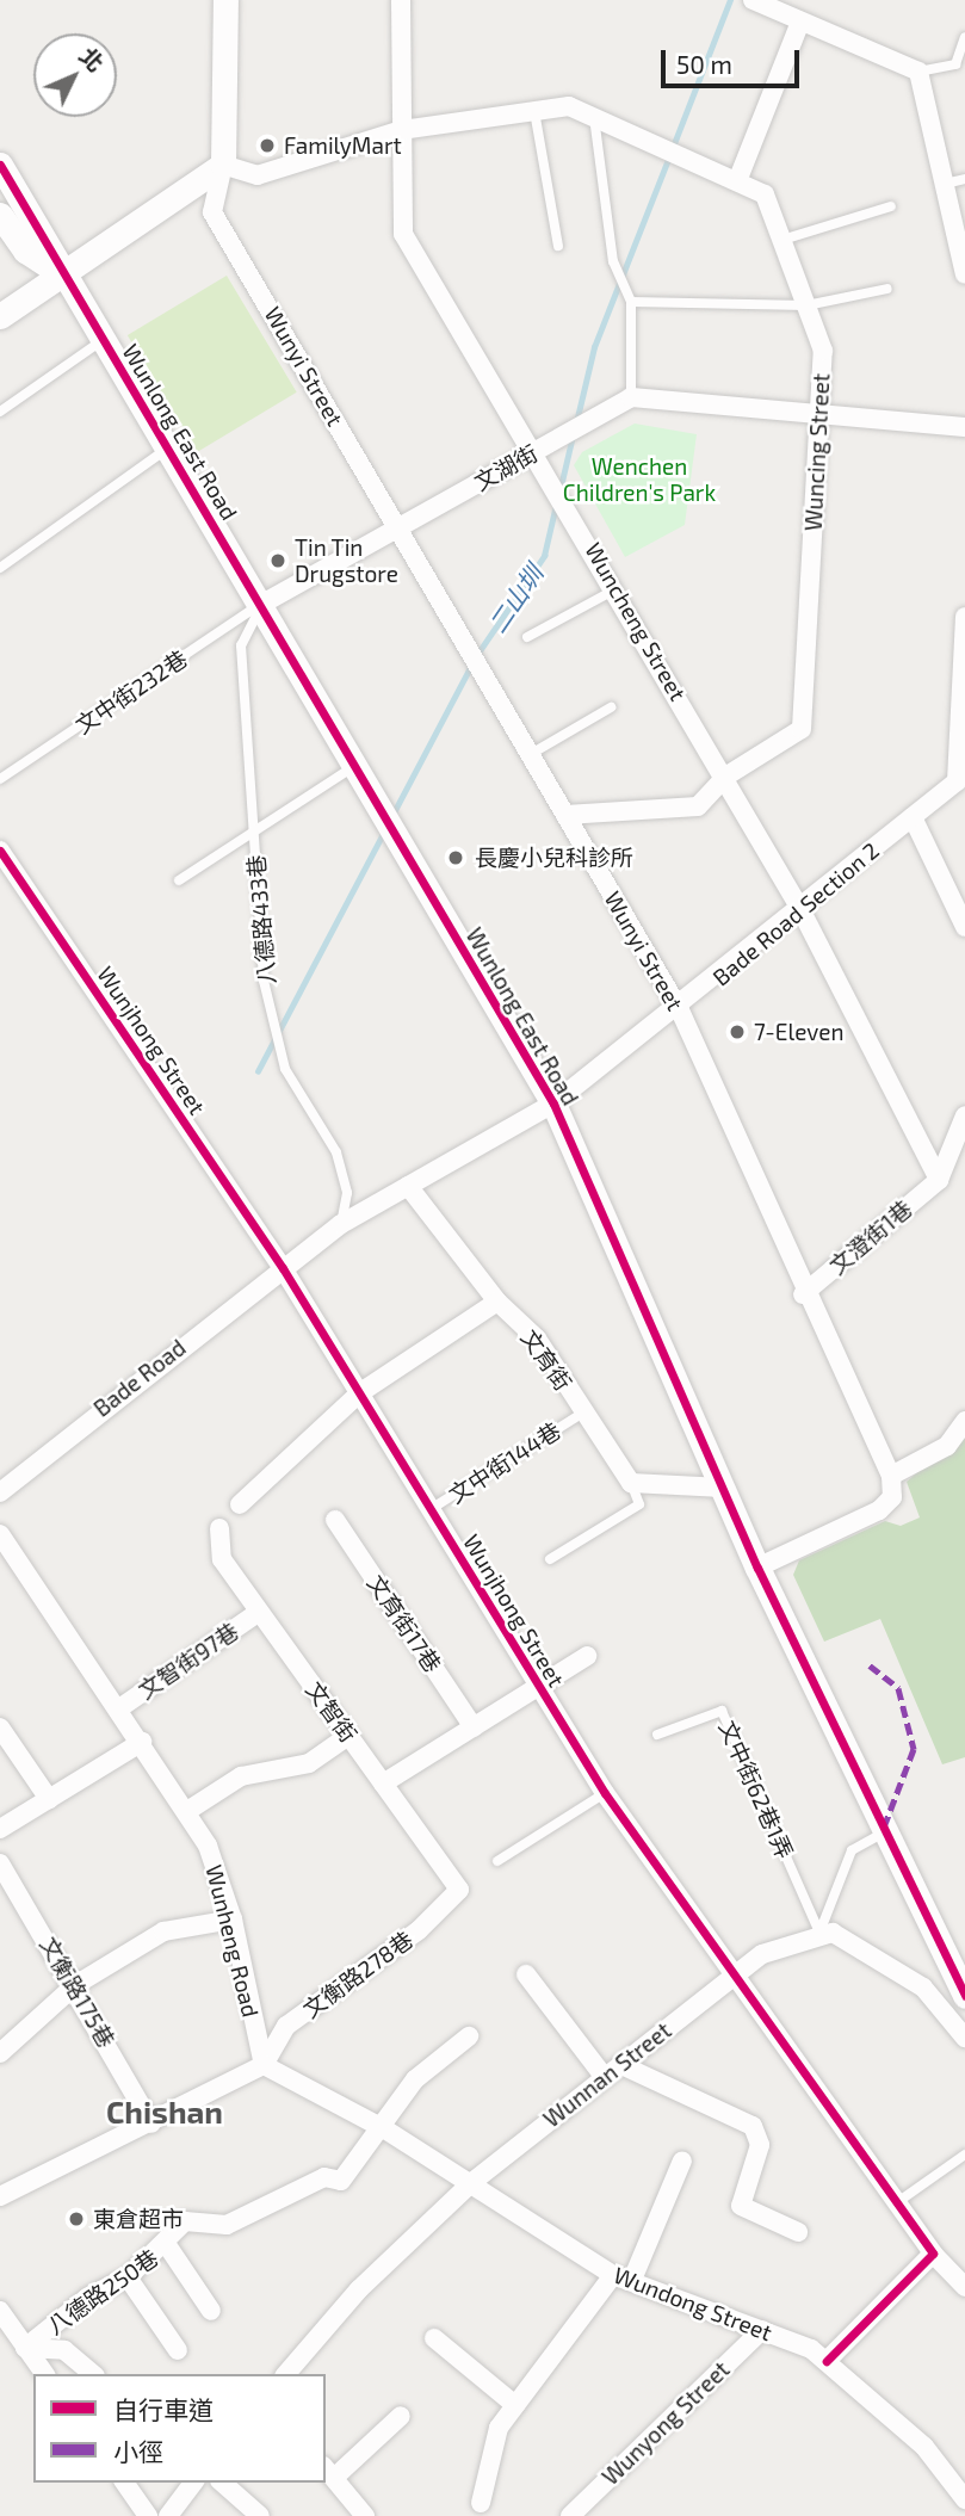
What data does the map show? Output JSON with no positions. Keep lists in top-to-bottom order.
{
  "streets": {
    "street": [
      "Wunyi Street",
      "Wunlong East Road",
      "Wuncing Street",
      "文湖街",
      "Wuncheng Street",
      "Bade Road Section 2",
      "Wunjhong Street",
      "文澄街1巷",
      "文育街",
      "Bade Road",
      "文育街17巷",
      "文智街97巷",
      "文智街",
      "Wunheng Road",
      "文衡路278巷",
      "文衡路175巷",
      "Wunnan Street",
      "八德路250巷",
      "Wundong Street",
      "Wunyong Street"
    ],
    "lane": [
      "文中街232巷",
      "八德路433巷",
      "文中街144巷",
      "文中街62巷1弄"
    ]
  },
  "crossings": [
    ["Wunyi Street", "Wuncing Street"],
    ["Wunyi Street", "文湖街"],
    ["Wunyi Street", "Bade Road Section 2"],
    ["Wunyi Street", "文澄街1巷"],
    ["Wunlong East Road", "文湖街"],
    ["Wunlong East Road", "文中街232巷"],
    ["Wunlong East Road", "Bade Road Section 2"],
    ["Wunlong East Road", "八德路433巷"],
    ["Wuncing Street", "Wuncheng Street"],
    ["文湖街", "Wuncheng Street"],
    ["文湖街", "文中街232巷"],
    ["文湖街", "八德路433巷"],
    ["Wuncheng Street", "Bade Road Section 2"],
    ["Wuncheng Street", "文澄街1巷"],
    ["文中街232巷", "八德路433巷"],
    ["Bade Road Section 2", "八德路433巷"],
    ["Bade Road Section 2", "Wunjhong Street"],
    ["Bade Road Section 2", "文育街"],
    ["Bade Road Section 2", "Bade Road"],
    ["Wunjhong Street", "Bade Road"],
    ["Wunjhong Street", "文中街144巷"],
    ["Wunjhong Street", "Wunnan Street"],
    ["文育街", "文中街144巷"],
    ["文智街97巷", "文智街"],
    ["文智街97巷", "Wunheng Road"],
    ["文智街", "文衡路278巷"],
    ["文中街62巷1弄", "Wunnan Street"],
    ["Wunheng Road", "文衡路278巷"],
    ["Wunheng Road", "Wundong Street"],
    ["文衡路278巷", "Wundong Street"],
    ["Wunnan Street", "Wundong Street"],
    ["八德路250巷", "Wundong Street"],
    ["Wundong Street", "Wunyong Street"]
  ],
  "districts": ["Chishan"],
  "water": ["二山圳"],
  "parks": ["Wenchen Children's Park"],
  "places": [
    "FamilyMart",
    "Tin Tin Drugstore",
    "長慶小兒科診所",
    "7-Eleven",
    "東倉超市"
  ],
  "legend": ["自行車道", "小徑"],
  "scale_bar": "50 m",
  "north": "top right"
}
